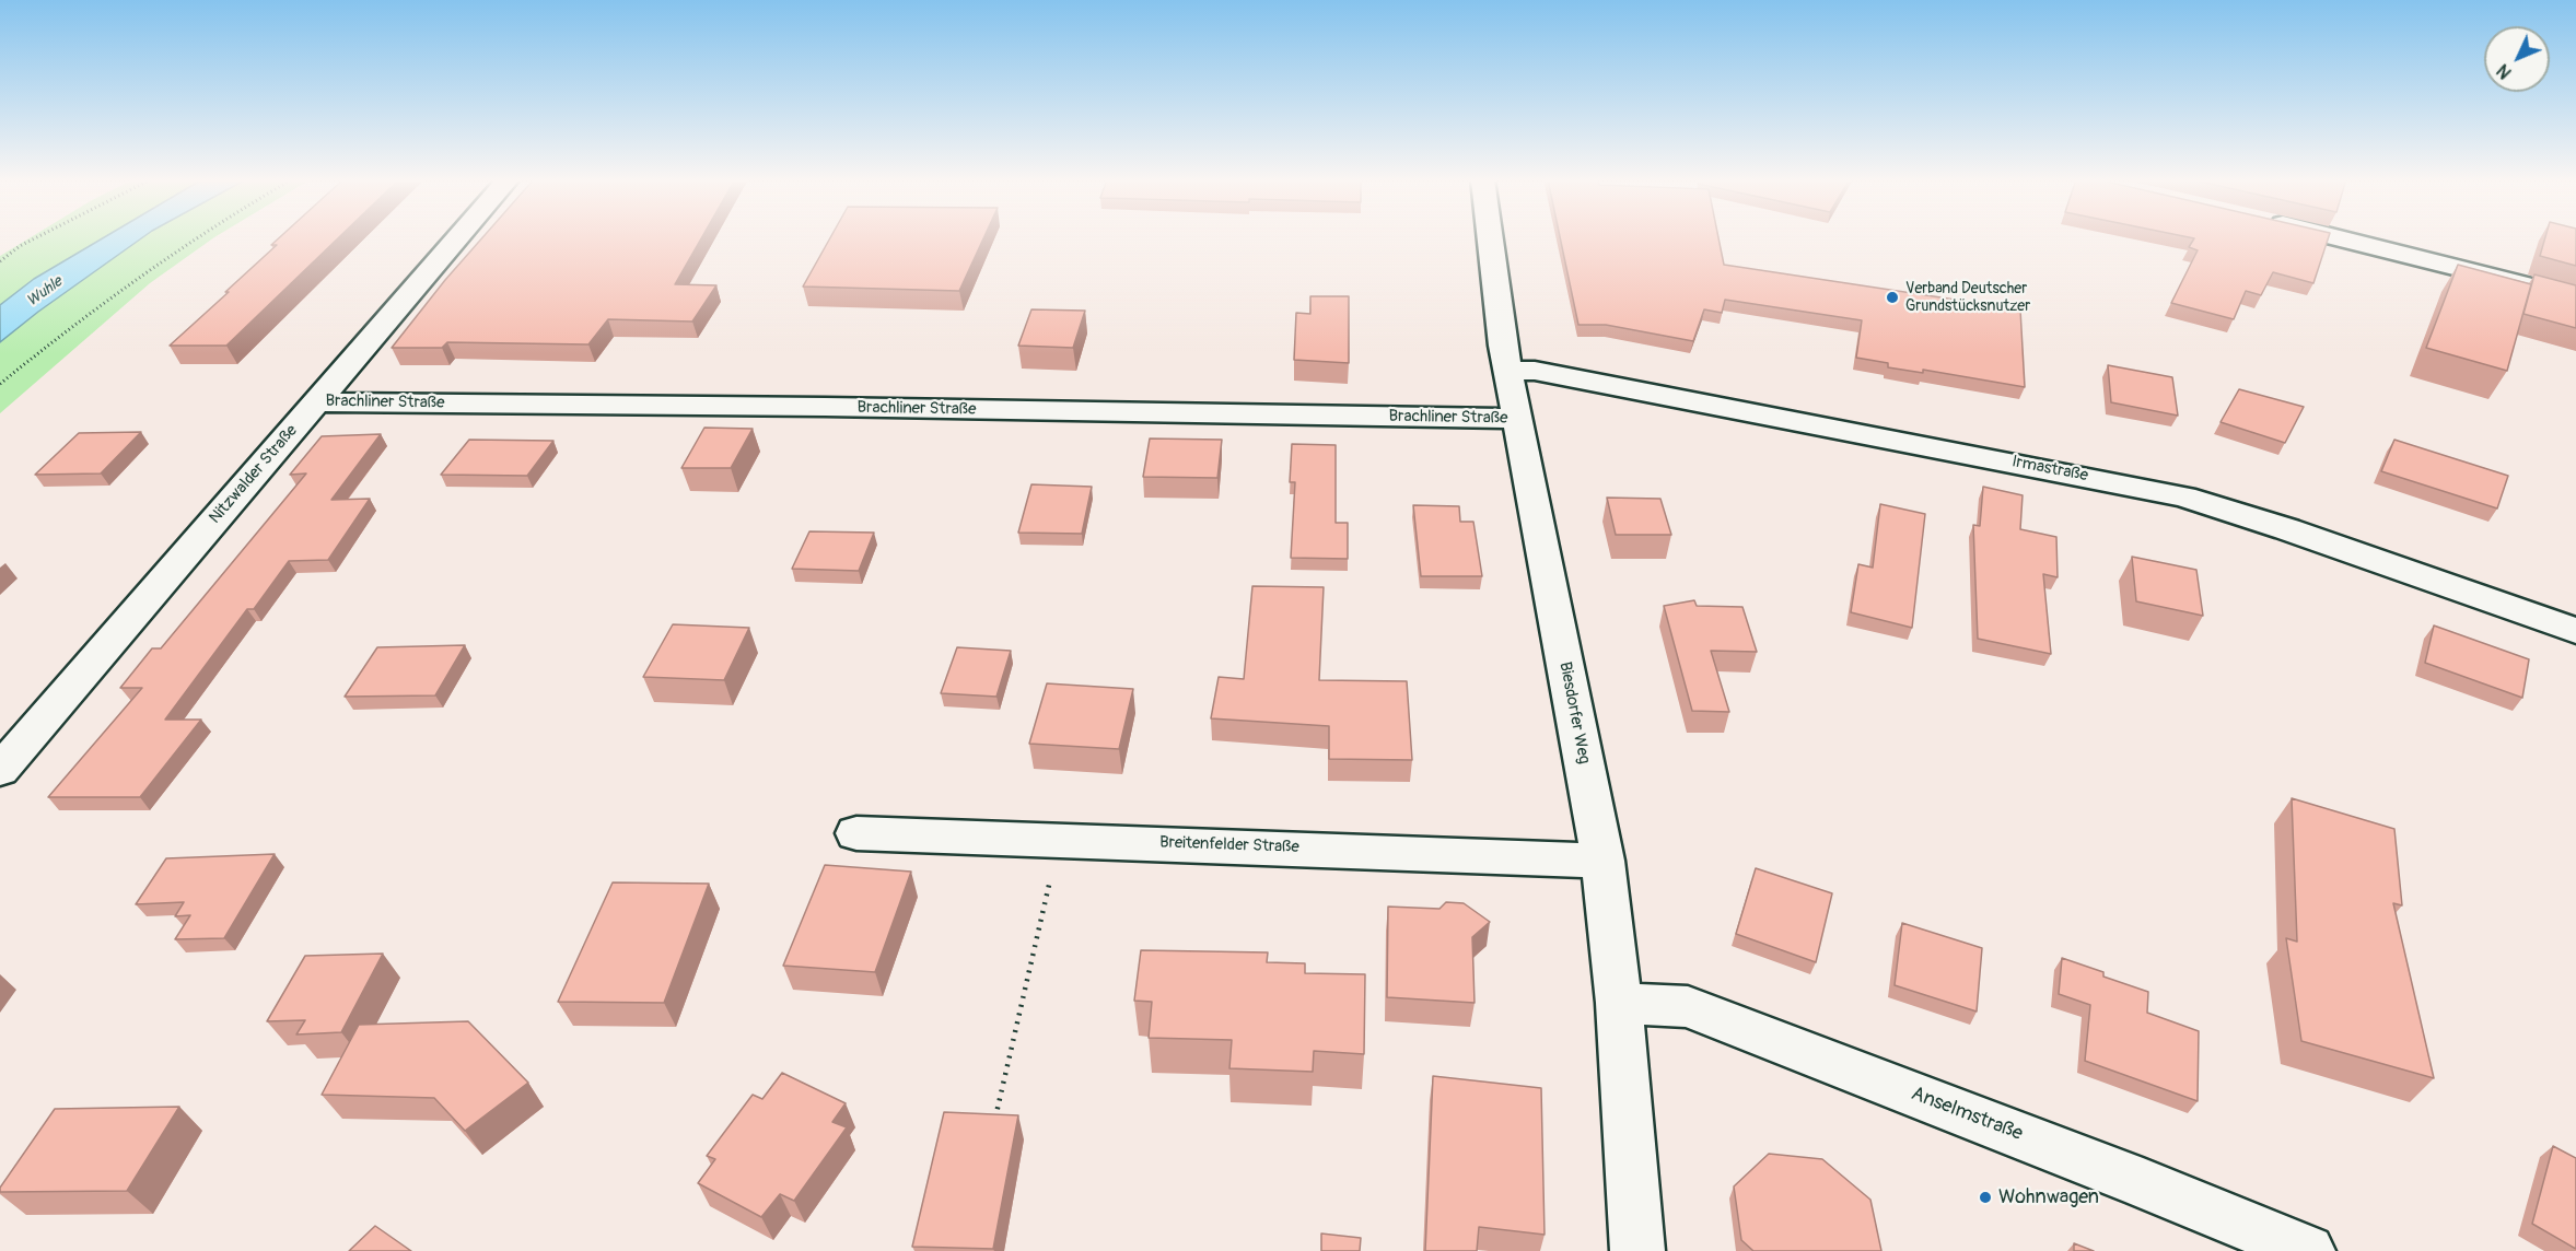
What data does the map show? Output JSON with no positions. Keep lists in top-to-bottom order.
{
  "streets": {
    "street": [
      "Brachliner Straße",
      "Irmastraße",
      "Nitzwalder Straße",
      "Biesdorfer Weg",
      "Breitenfelder Straße",
      "Anselmstraße"
    ]
  },
  "crossings": [
    ["Brachliner Straße", "Nitzwalder Straße"],
    ["Brachliner Straße", "Biesdorfer Weg"],
    ["Irmastraße", "Biesdorfer Weg"],
    ["Biesdorfer Weg", "Breitenfelder Straße"],
    ["Biesdorfer Weg", "Anselmstraße"]
  ],
  "water": ["Wuhle"],
  "places": ["Verband Deutscher Grundstücksnutzer", "Wohnwagen"],
  "north": "bottom left"
}
